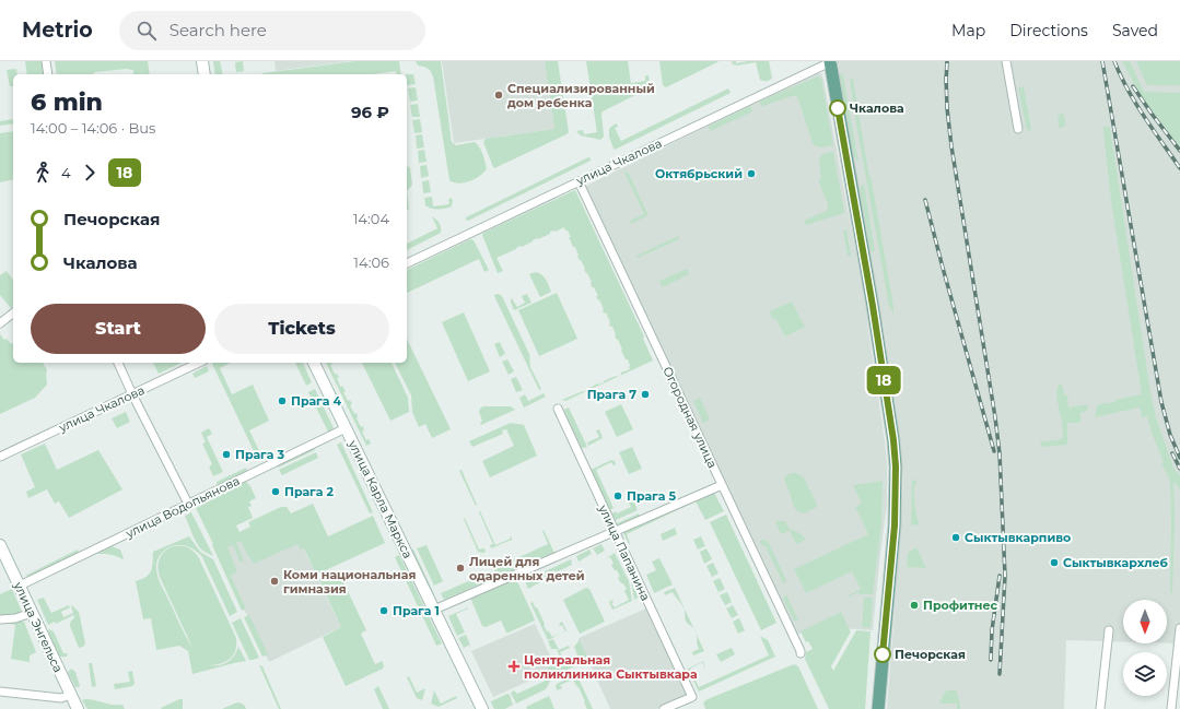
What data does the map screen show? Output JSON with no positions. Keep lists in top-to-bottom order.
{
  "streets": {
    "street": [
      "улица Чкалова",
      "Огородная улица",
      "улица Карла Маркса",
      "улица Водопьянова",
      "улица Папанина",
      "улица Энгельса"
    ]
  },
  "crossings": [
    ["улица Чкалова", "Огородная улица"],
    ["улица Карла Маркса", "улица Водопьянова"],
    ["улица Водопьянова", "улица Энгельса"]
  ],
  "places": {
    "other": [
      "Специализированный дом ребенка",
      "Чкалова",
      "Октябрьский",
      "Прага 7",
      "Прага 4",
      "Прага 3",
      "Прага 2",
      "Прага 5",
      "Сыктывкарпиво",
      "Сыктывкархлеб",
      "Лицей для одаренных детей",
      "Коми национальная гимназия",
      "Профитнес",
      "Прага 1",
      "Печорская"
    ],
    "health": ["Центральная поликлиника Сыктывкара"]
  },
  "lines": ["bus line 18"],
  "north": "bottom",
  "page": {
    "header": "Metrio",
    "search": "Search here",
    "nav": ["Map", "Directions", "Saved"],
    "on_map": "18",
    "heading": ["6 min", "14:00 – 14:06 · Bus", "96 ₽"],
    "legs": ["4", "18"],
    "list": [
      {
        "name": "Печорская",
        "value": "14:04"
      },
      {
        "name": "Чкалова",
        "value": "14:06"
      }
    ],
    "buttons": ["Start", "Tickets"]
  }
}
